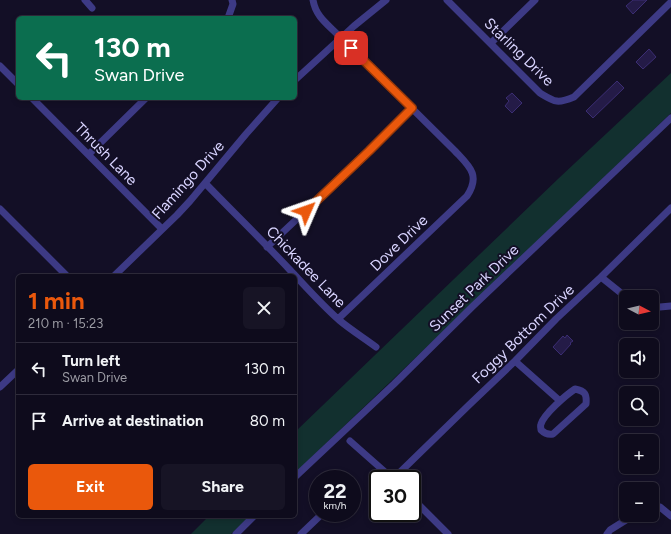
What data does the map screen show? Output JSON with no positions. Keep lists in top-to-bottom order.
{
  "streets": {
    "street": [
      "Starling Drive",
      "Thrush Lane",
      "Flamingo Drive",
      "Dove Drive",
      "Chickadee Lane",
      "Sunset Park Drive",
      "Foggy Bottom Drive"
    ]
  },
  "crossings": [
    ["Thrush Lane", "Flamingo Drive"],
    ["Flamingo Drive", "Chickadee Lane"],
    ["Dove Drive", "Chickadee Lane"]
  ],
  "north": "right",
  "page": {
    "turn": ["130 m", "Swan Drive"],
    "heading": ["1 min", "210 m · 15:23"],
    "map_buttons": ["+", "−"],
    "list": [
      {
        "name": "Turn left",
        "note": "Swan Drive",
        "value": "130 m"
      },
      {
        "name": "Arrive at destination",
        "value": "80 m"
      }
    ],
    "buttons": ["Exit", "Share"],
    "speed": "22 km/h",
    "limit": "30"
  }
}
